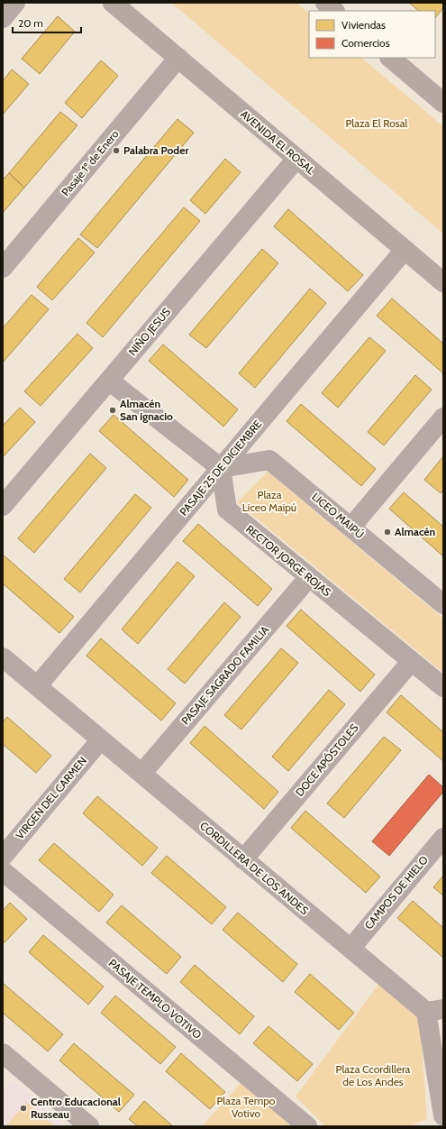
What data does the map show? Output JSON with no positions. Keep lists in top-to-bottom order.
{
  "streets": {
    "street": [
      "AVENIDA EL ROSAL",
      "Pasaje 1º de Enero",
      "NIÑO JESUS",
      "PASAJE 25 DE DICIEMBRE",
      "LICEO MAIPÚ",
      "RECTOR JORGE ROJAS",
      "PASAJE SAGRADO FAMILIA",
      "DOCE APÓSTOLES",
      "VIRGEN DEL CARMEN",
      "CORDILLERA DE LOS ANDES",
      "CAMPOS DE HIELO",
      "PASAJE TEMPLO VOTIVO"
    ]
  },
  "crossings": [
    ["AVENIDA EL ROSAL", "Pasaje 1º de Enero"],
    ["AVENIDA EL ROSAL", "NIÑO JESUS"],
    ["AVENIDA EL ROSAL", "PASAJE 25 DE DICIEMBRE"],
    ["PASAJE 25 DE DICIEMBRE", "LICEO MAIPÚ"],
    ["PASAJE 25 DE DICIEMBRE", "RECTOR JORGE ROJAS"],
    ["PASAJE 25 DE DICIEMBRE", "CORDILLERA DE LOS ANDES"],
    ["LICEO MAIPÚ", "RECTOR JORGE ROJAS"],
    ["RECTOR JORGE ROJAS", "PASAJE SAGRADO FAMILIA"],
    ["RECTOR JORGE ROJAS", "DOCE APÓSTOLES"],
    ["PASAJE SAGRADO FAMILIA", "CORDILLERA DE LOS ANDES"],
    ["DOCE APÓSTOLES", "CORDILLERA DE LOS ANDES"],
    ["VIRGEN DEL CARMEN", "CORDILLERA DE LOS ANDES"],
    ["CORDILLERA DE LOS ANDES", "CAMPOS DE HIELO"]
  ],
  "parks": [
    "Plaza El Rosal",
    "Plaza Liceo Maipú",
    "Plaza Ccordillera de Los Andes",
    "Plaza Tempo Votivo"
  ],
  "places": [
    "Palabra Poder",
    "Almacén San ignacio",
    "Almacén",
    "Centro Educacional Russeau"
  ],
  "legend": ["Viviendas", "Comercios"],
  "scale_bar": "20 m"
}
